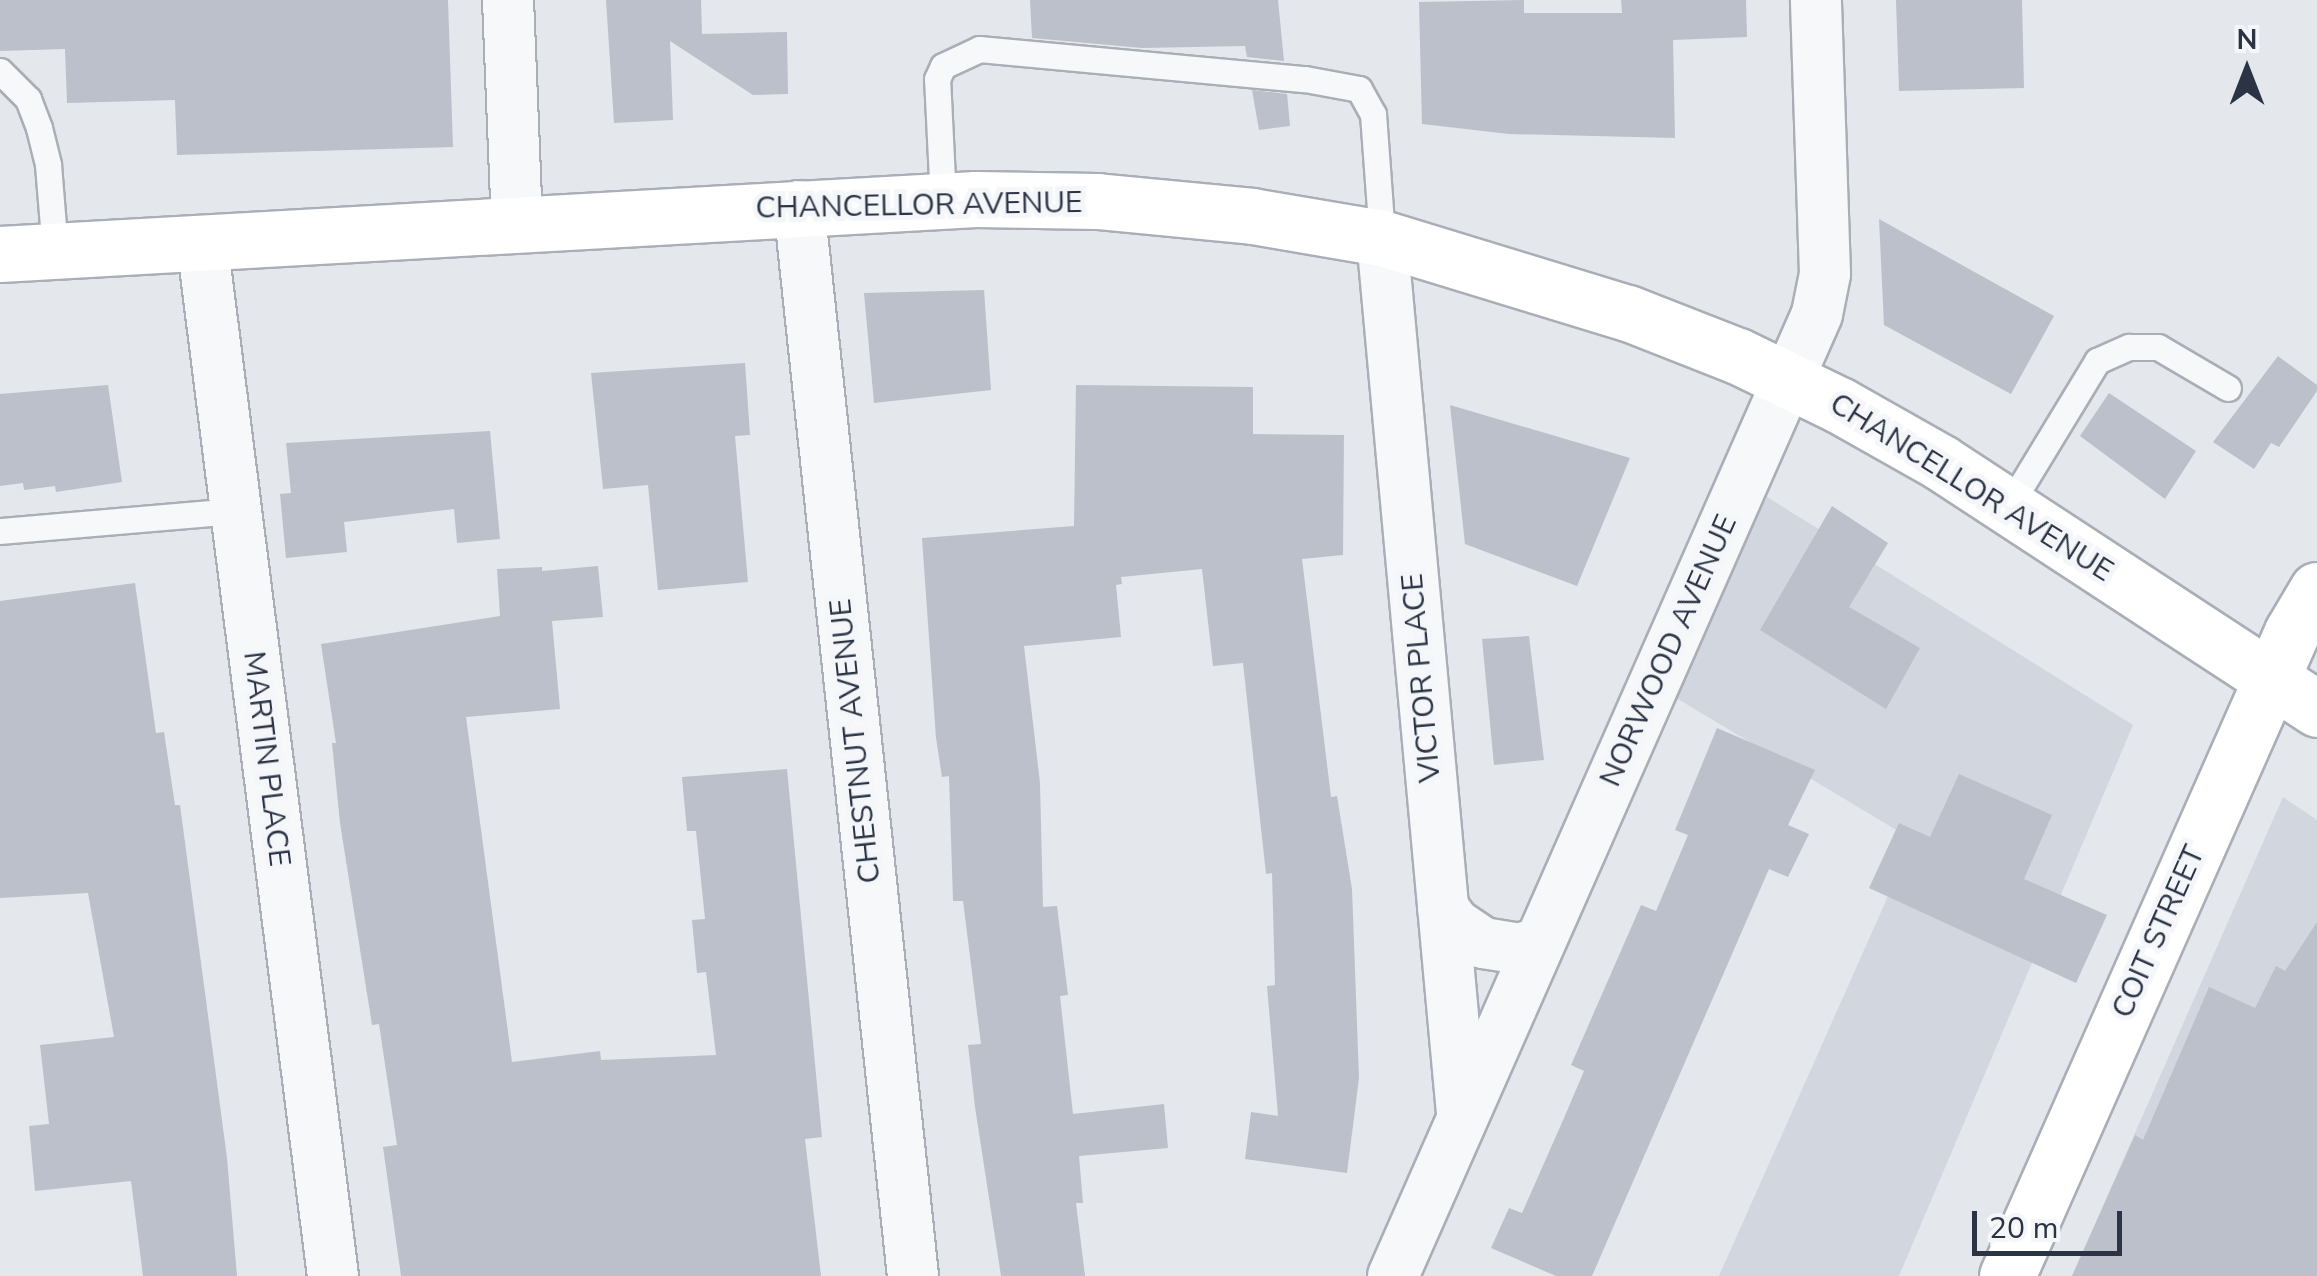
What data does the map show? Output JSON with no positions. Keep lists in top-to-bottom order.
{
  "streets": {
    "main road": ["CHANCELLOR AVENUE", "COIT STREET"],
    "street": [
      "NORWOOD AVENUE",
      "VICTOR PLACE",
      "CHESTNUT AVENUE",
      "MARTIN PLACE"
    ]
  },
  "crossings": [
    ["CHANCELLOR AVENUE", "NORWOOD AVENUE"],
    ["CHANCELLOR AVENUE", "VICTOR PLACE"],
    ["CHANCELLOR AVENUE", "CHESTNUT AVENUE"],
    ["CHANCELLOR AVENUE", "MARTIN PLACE"],
    ["CHANCELLOR AVENUE", "COIT STREET"],
    ["NORWOOD AVENUE", "VICTOR PLACE"]
  ],
  "scale_bar": "20 m",
  "north": "top"
}
